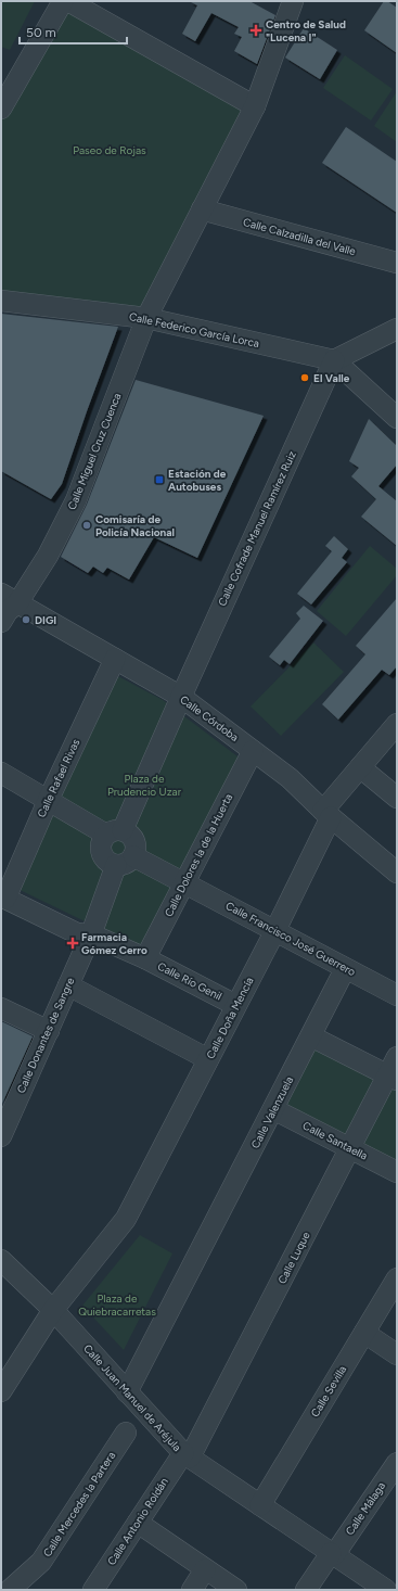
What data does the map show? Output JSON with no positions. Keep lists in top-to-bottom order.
{
  "streets": {
    "street": [
      "Calle Calzadilla del Valle",
      "Calle Federico García Lorca",
      "Calle Miguel Cruz Cuenca",
      "Calle Cofrade Manuel Ramírez Ruiz",
      "Calle Córdoba",
      "Calle Rafael Rivas",
      "Calle Dolores la de la Huerta",
      "Calle Francisco José Guerrero",
      "Calle Río Genil",
      "Calle Doña Mencía",
      "Calle Donantes de Sangre",
      "Calle Valenzuela",
      "Calle Santaella",
      "Calle Luque",
      "Calle Sevilla",
      "Calle Juan Manuel de Aréjula",
      "Calle Mercedes la Partera",
      "Calle Málaga",
      "Calle Antonio Roldán"
    ]
  },
  "crossings": [
    ["Calle Federico García Lorca", "Calle Miguel Cruz Cuenca"],
    ["Calle Federico García Lorca", "Calle Cofrade Manuel Ramírez Ruiz"],
    ["Calle Miguel Cruz Cuenca", "Calle Córdoba"],
    ["Calle Cofrade Manuel Ramírez Ruiz", "Calle Córdoba"],
    ["Calle Córdoba", "Calle Rafael Rivas"],
    ["Calle Córdoba", "Calle Dolores la de la Huerta"],
    ["Calle Córdoba", "Calle Doña Mencía"],
    ["Calle Rafael Rivas", "Calle Río Genil"],
    ["Calle Dolores la de la Huerta", "Calle Francisco José Guerrero"],
    ["Calle Dolores la de la Huerta", "Calle Río Genil"],
    ["Calle Francisco José Guerrero", "Calle Doña Mencía"],
    ["Calle Francisco José Guerrero", "Calle Donantes de Sangre"],
    ["Calle Francisco José Guerrero", "Calle Valenzuela"],
    ["Calle Río Genil", "Calle Doña Mencía"],
    ["Calle Río Genil", "Calle Donantes de Sangre"],
    ["Calle Doña Mencía", "Calle Juan Manuel de Aréjula"],
    ["Calle Valenzuela", "Calle Santaella"],
    ["Calle Valenzuela", "Calle Juan Manuel de Aréjula"],
    ["Calle Santaella", "Calle Luque"],
    ["Calle Luque", "Calle Juan Manuel de Aréjula"],
    ["Calle Luque", "Calle Antonio Roldán"],
    ["Calle Sevilla", "Calle Juan Manuel de Aréjula"],
    ["Calle Juan Manuel de Aréjula", "Calle Málaga"],
    ["Calle Juan Manuel de Aréjula", "Calle Antonio Roldán"]
  ],
  "parks": ["Paseo de Rojas", "Plaza de Prudencio Uzar", "Plaza de Quiebracarretas"],
  "places": {
    "health": ["Centro de Salud \"Lucena I\"", "Farmacia Gómez Cerro"],
    "other": ["El Valle", "Comisaría de Policía Nacional", "DIGI"],
    "transit": ["Estación de Autobuses"]
  },
  "scale_bar": "50 m"
}
